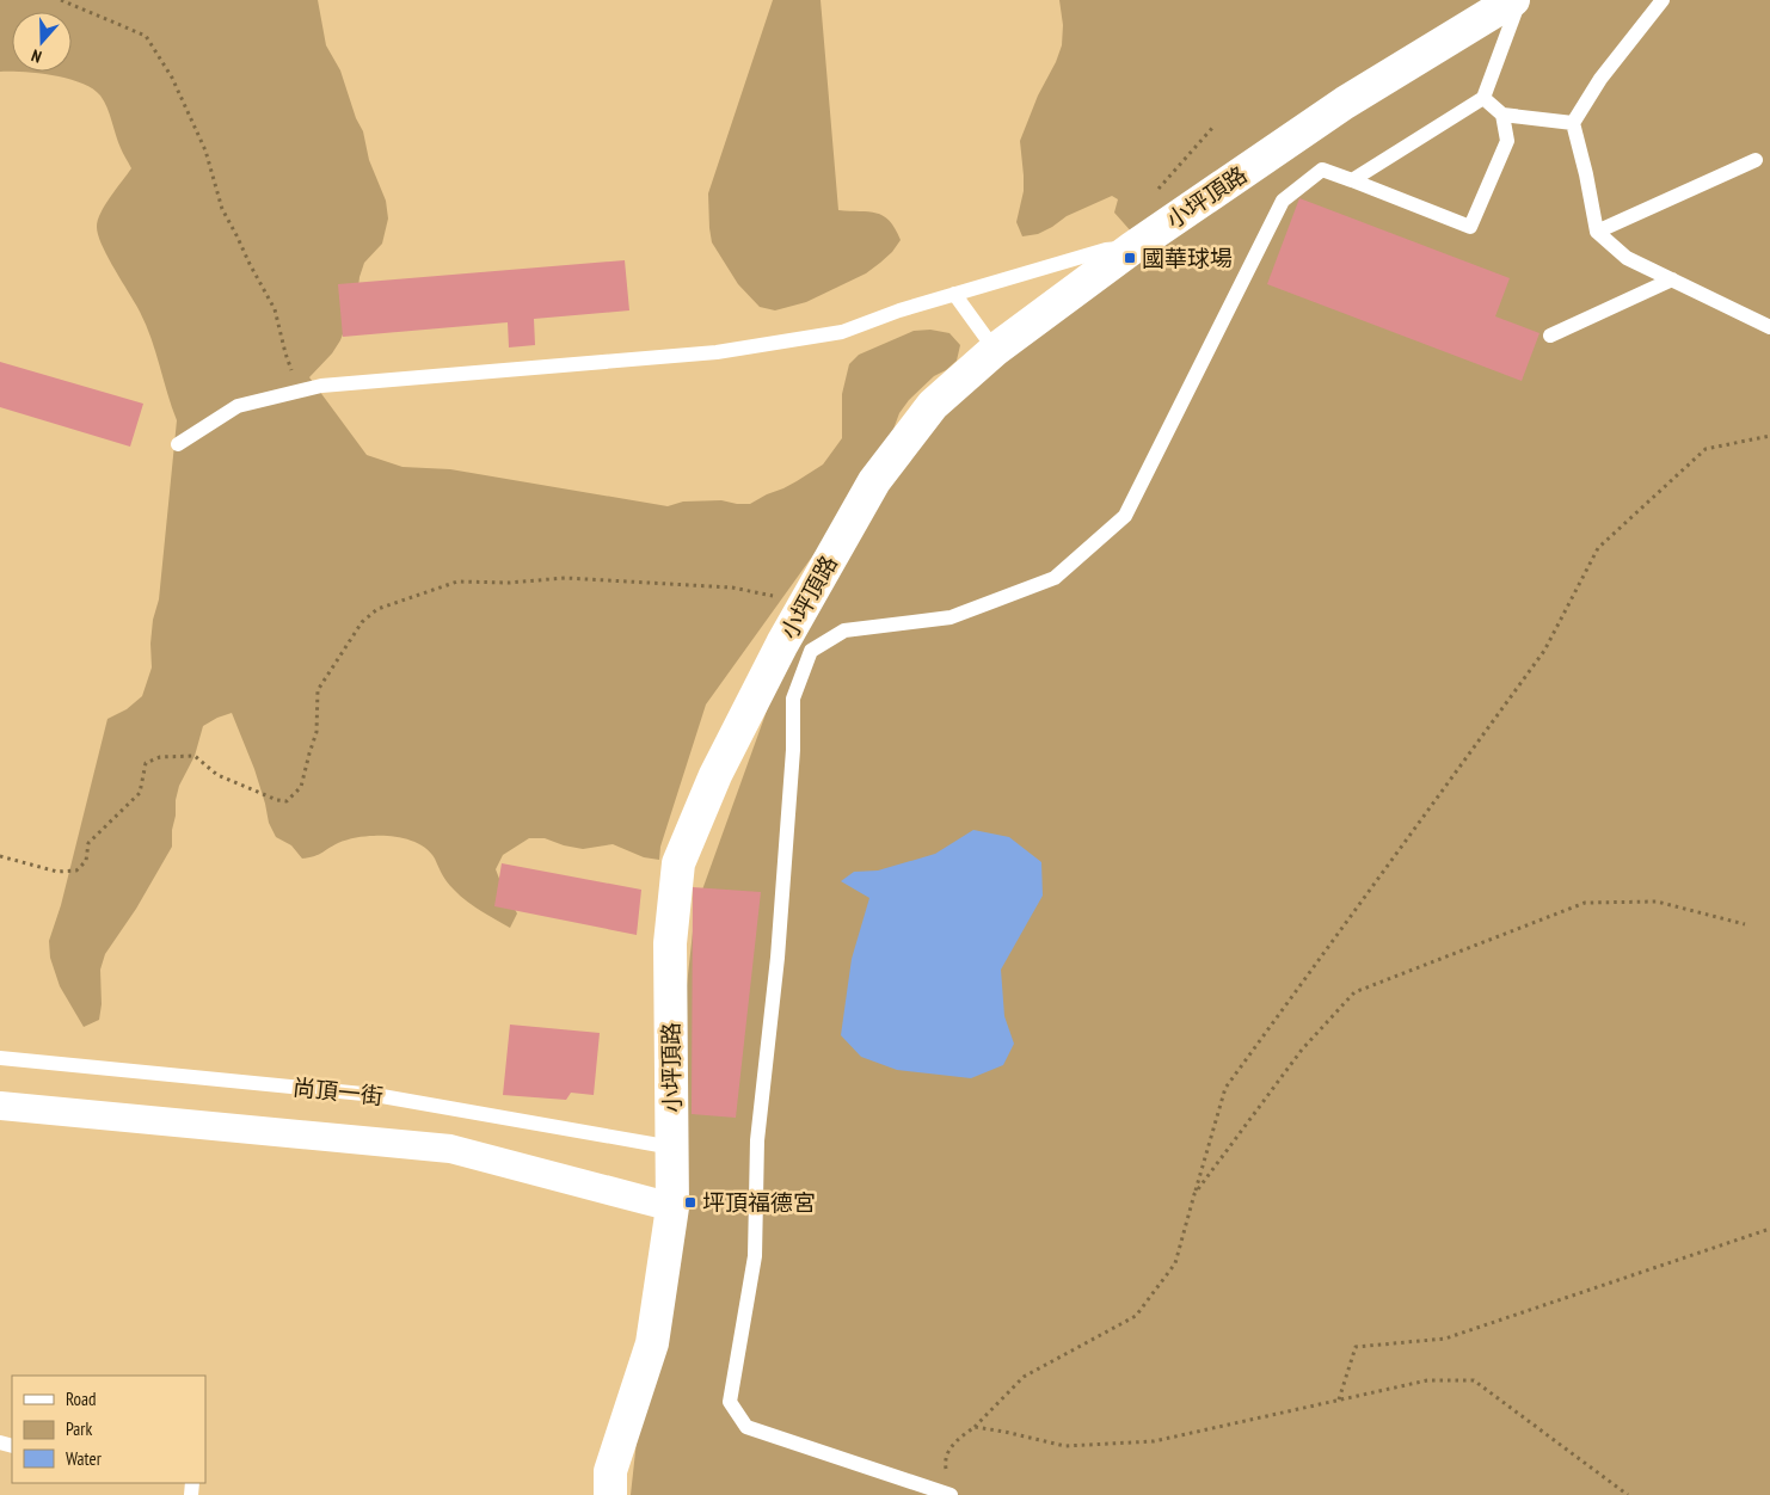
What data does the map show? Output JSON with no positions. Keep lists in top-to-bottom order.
{
  "streets": {
    "street": ["小坪頂路"],
    "lane": ["尚頂一街"]
  },
  "crossings": [
    ["小坪頂路", "尚頂一街"]
  ],
  "places": {
    "transit": ["國華球場", "坪頂福德宮"]
  },
  "legend": ["Road", "Park", "Water"],
  "north": "bottom"
}
